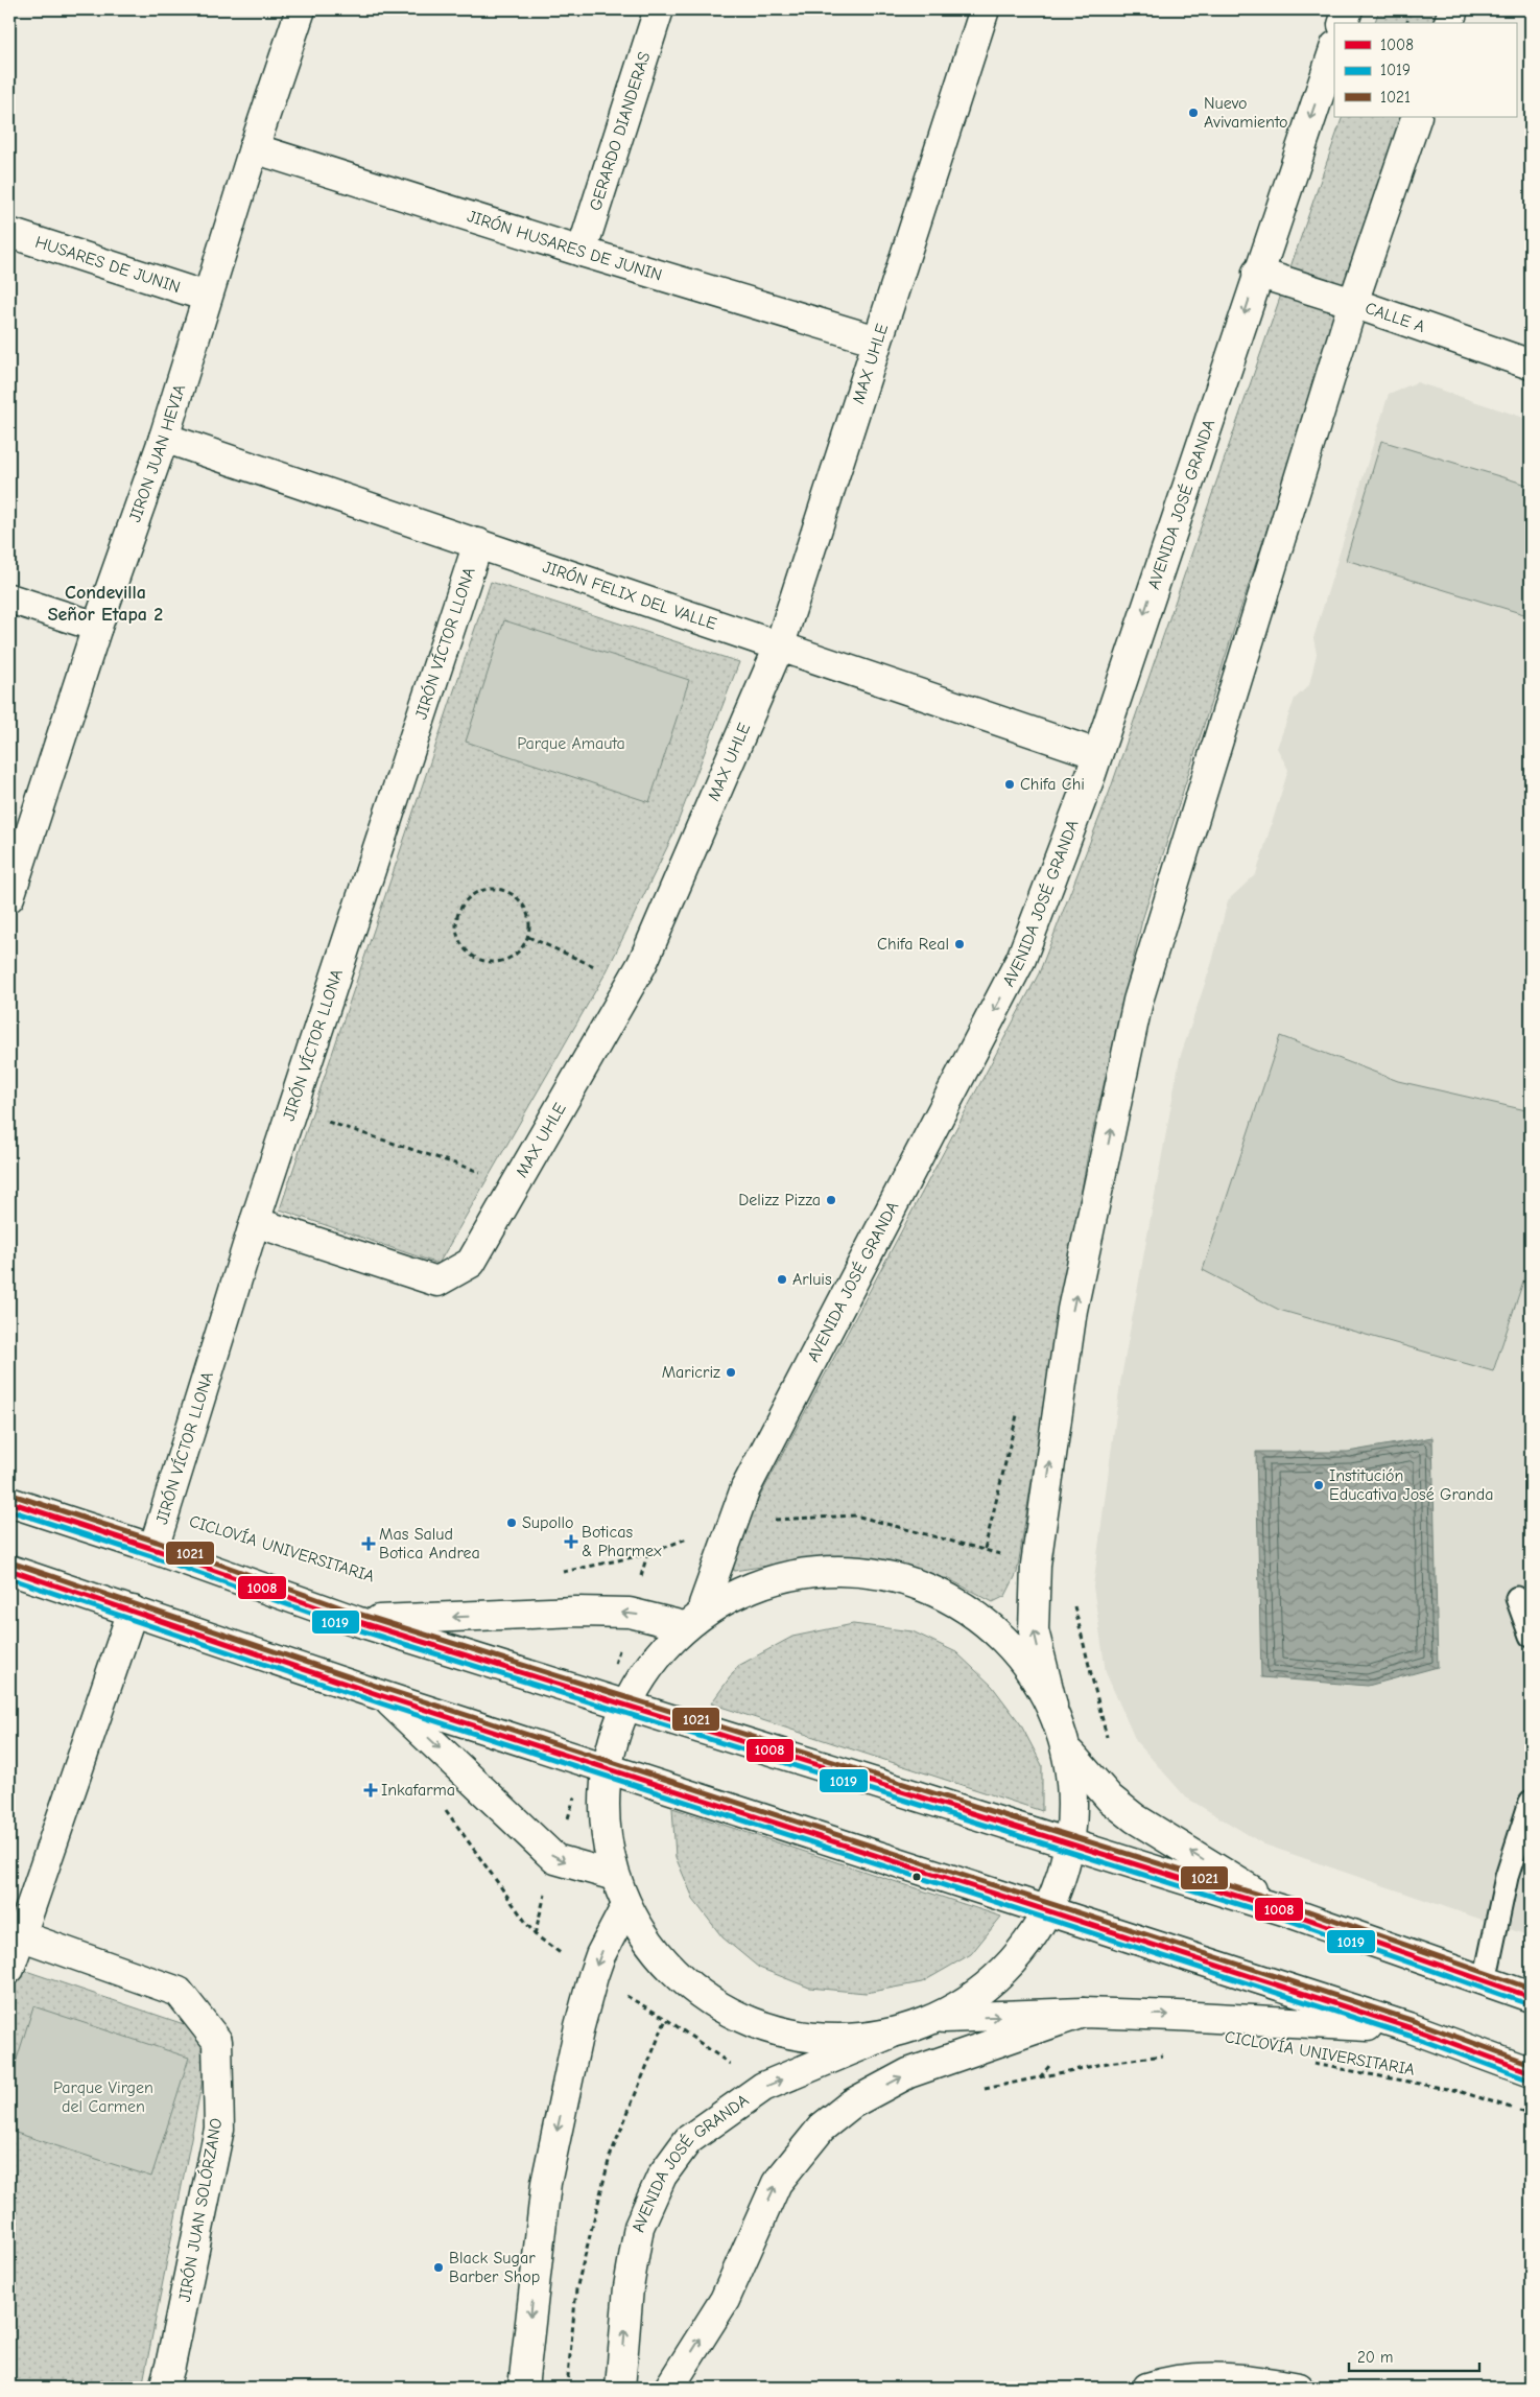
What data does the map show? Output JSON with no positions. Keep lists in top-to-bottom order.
{
  "streets": {
    "main road": [
      "GERARDO DIANDERAS",
      "JIRÓN HUSARES DE JUNIN",
      "HUSARES DE JUNIN",
      "CALLE A",
      "MAX UHLE",
      "JIRON JUAN HEVIA",
      "AVENIDA JOSÉ GRANDA",
      "JIRÓN FELIX DEL VALLE",
      "JIRÓN VÍCTOR LLONA",
      "JIRÓN JUAN SOLÓRZANO"
    ],
    "path": ["CICLOVÍA UNIVERSITARIA"]
  },
  "crossings": [
    ["GERARDO DIANDERAS", "JIRÓN HUSARES DE JUNIN"],
    ["JIRÓN HUSARES DE JUNIN", "MAX UHLE"],
    ["JIRÓN HUSARES DE JUNIN", "JIRON JUAN HEVIA"],
    ["HUSARES DE JUNIN", "JIRON JUAN HEVIA"],
    ["CALLE A", "AVENIDA JOSÉ GRANDA"],
    ["MAX UHLE", "JIRÓN FELIX DEL VALLE"],
    ["MAX UHLE", "JIRÓN VÍCTOR LLONA"],
    ["JIRON JUAN HEVIA", "JIRÓN FELIX DEL VALLE"],
    ["AVENIDA JOSÉ GRANDA", "JIRÓN FELIX DEL VALLE"],
    ["JIRÓN FELIX DEL VALLE", "JIRÓN VÍCTOR LLONA"]
  ],
  "districts": ["Condevilla Señor Etapa 2"],
  "parks": ["Parque Amauta", "Parque Virgen del Carmen"],
  "places": {
    "other": [
      "Nuevo Avivamiento",
      "Chifa Chi",
      "Chifa Real",
      "Delizz Pizza",
      "Arluis",
      "Maricriz",
      "Institución Educativa José Granda",
      "Supollo",
      "Black Sugar Barber Shop"
    ],
    "health": ["Boticas & Pharmex", "Mas Salud Botica Andrea", "Inkafarma"]
  },
  "lines": ["transit line 1021", "transit line 1008", "transit line 1019"],
  "legend": ["1008", "1019", "1021"],
  "scale_bar": "20 m"
}
